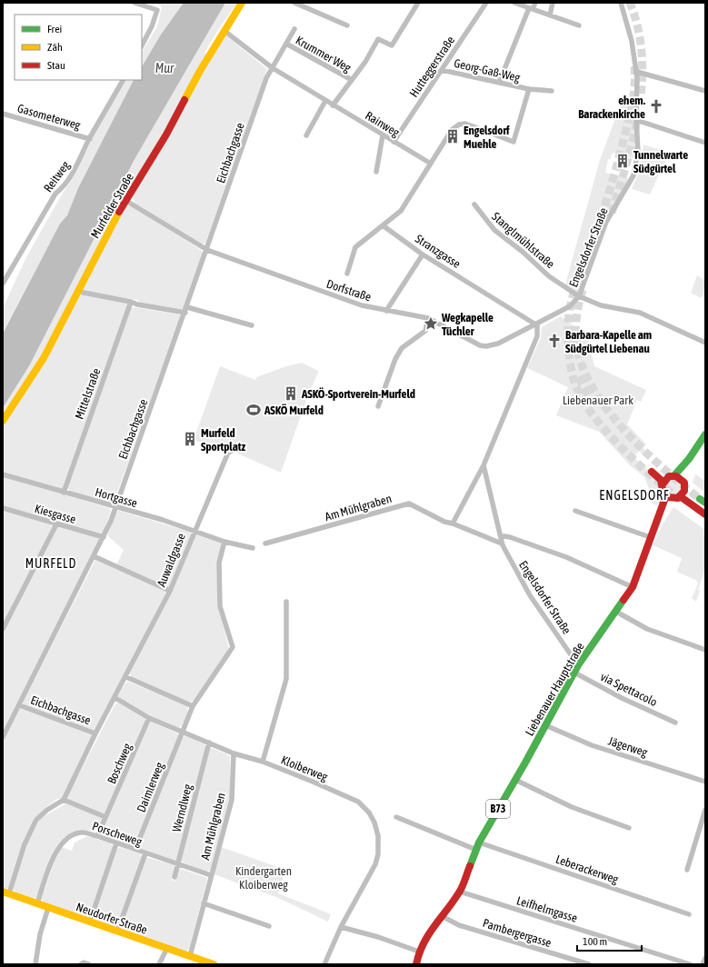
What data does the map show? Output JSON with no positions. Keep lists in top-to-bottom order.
{
  "streets": {
    "main road": [
      "Murfelder Straße",
      "Liebenauer Hauptstraße",
      "B73",
      "Neudorfer Straße"
    ],
    "street": [
      "Krummer Weg",
      "Hutteggerstraße",
      "Georg-Gaß-Weg",
      "Gasometerweg",
      "Rainweg",
      "Eichbachgasse",
      "Reitweg",
      "Stanglmühlstraße",
      "Engelsdorfer Straße",
      "Stranzgasse",
      "Dorfstraße",
      "Mittelstraße",
      "Hortgasse",
      "Am Mühlgraben",
      "Kiesgasse",
      "Auwaldgasse",
      "via Spettacolo",
      "Jägerweg",
      "Boschweg",
      "Kloiberweg",
      "Daimlerweg",
      "Werndlweg",
      "Porscheweg",
      "Leberackerweg",
      "Leifhelmgasse",
      "Pambergergasse"
    ]
  },
  "crossings": [
    ["Krummer Weg", "Rainweg"],
    ["Hutteggerstraße", "Georg-Gaß-Weg"],
    ["Hutteggerstraße", "Rainweg"],
    ["Georg-Gaß-Weg", "Rainweg"],
    ["Gasometerweg", "Reitweg"],
    ["Rainweg", "Eichbachgasse"],
    ["Rainweg", "Murfelder Straße"],
    ["Eichbachgasse", "Dorfstraße"],
    ["Eichbachgasse", "Hortgasse"],
    ["Eichbachgasse", "Kiesgasse"],
    ["Eichbachgasse", "Auwaldgasse"],
    ["Murfelder Straße", "Dorfstraße"],
    ["Stanglmühlstraße", "Engelsdorfer Straße"],
    ["Engelsdorfer Straße", "Dorfstraße"],
    ["Engelsdorfer Straße", "Am Mühlgraben"],
    ["Engelsdorfer Straße", "Liebenauer Hauptstraße"],
    ["Stranzgasse", "Dorfstraße"],
    ["Mittelstraße", "Hortgasse"],
    ["Hortgasse", "Auwaldgasse"],
    ["Am Mühlgraben", "Kloiberweg"],
    ["Am Mühlgraben", "Porscheweg"],
    ["Am Mühlgraben", "Neudorfer Straße"],
    ["Auwaldgasse", "Kloiberweg"],
    ["Liebenauer Hauptstraße", "via Spettacolo"],
    ["Liebenauer Hauptstraße", "Jägerweg"],
    ["Liebenauer Hauptstraße", "B73"],
    ["Liebenauer Hauptstraße", "Leberackerweg"],
    ["Liebenauer Hauptstraße", "Leifhelmgasse"],
    ["Liebenauer Hauptstraße", "Pambergergasse"],
    ["Boschweg", "Kloiberweg"],
    ["Boschweg", "Porscheweg"],
    ["Kloiberweg", "Daimlerweg"],
    ["Kloiberweg", "Werndlweg"],
    ["Daimlerweg", "Porscheweg"],
    ["Werndlweg", "Porscheweg"],
    ["Porscheweg", "Neudorfer Straße"]
  ],
  "districts": ["ENGELSDORF", "MURFELD"],
  "water": ["Mur"],
  "parks": ["Liebenauer Park", "Kindergarten Kloiberweg"],
  "places": {
    "church": ["ehem. Barackenkirche", "Barbara-Kapelle am Südgürtel Liebenau"],
    "building": [
      "Engelsdorf Muehle",
      "Tunnelwarte Südgürtel",
      "ASKÖ-Sportverein-Murfeld",
      "Murfeld Sportplatz"
    ],
    "place": ["Wegkapelle Tüchler"],
    "sports": ["ASKÖ Murfeld"]
  },
  "legend": ["Frei", "Zäh", "Stau"],
  "scale_bar": "100 m"
}
